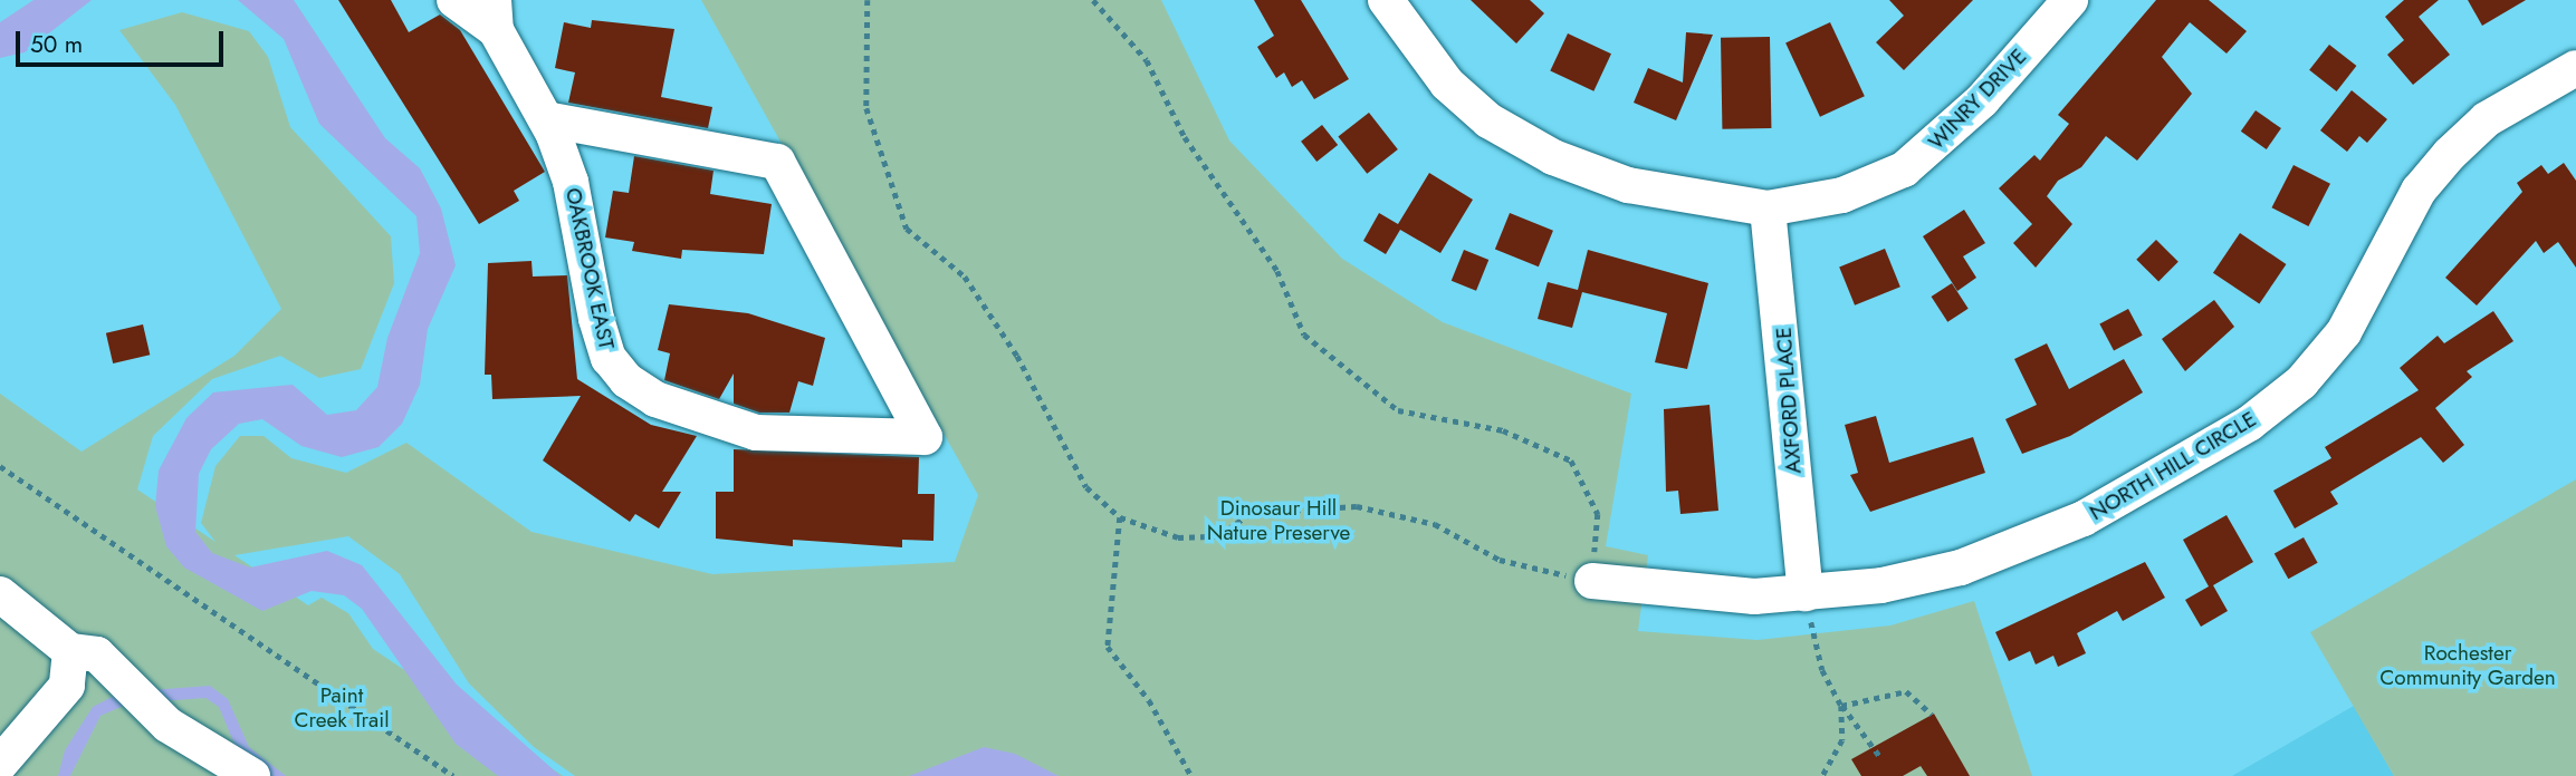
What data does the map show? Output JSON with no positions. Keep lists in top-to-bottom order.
{
  "streets": {
    "street": [
      "WINRY DRIVE",
      "OAKBROOK EAST",
      "AXFORD PLACE",
      "NORTH HILL CIRCLE"
    ]
  },
  "crossings": [
    ["WINRY DRIVE", "AXFORD PLACE"],
    ["AXFORD PLACE", "NORTH HILL CIRCLE"]
  ],
  "parks": ["Dinosaur Hill Nature Preserve", "Rochester Community Garden", "Paint Creek Trail"],
  "scale_bar": "50 m"
}
